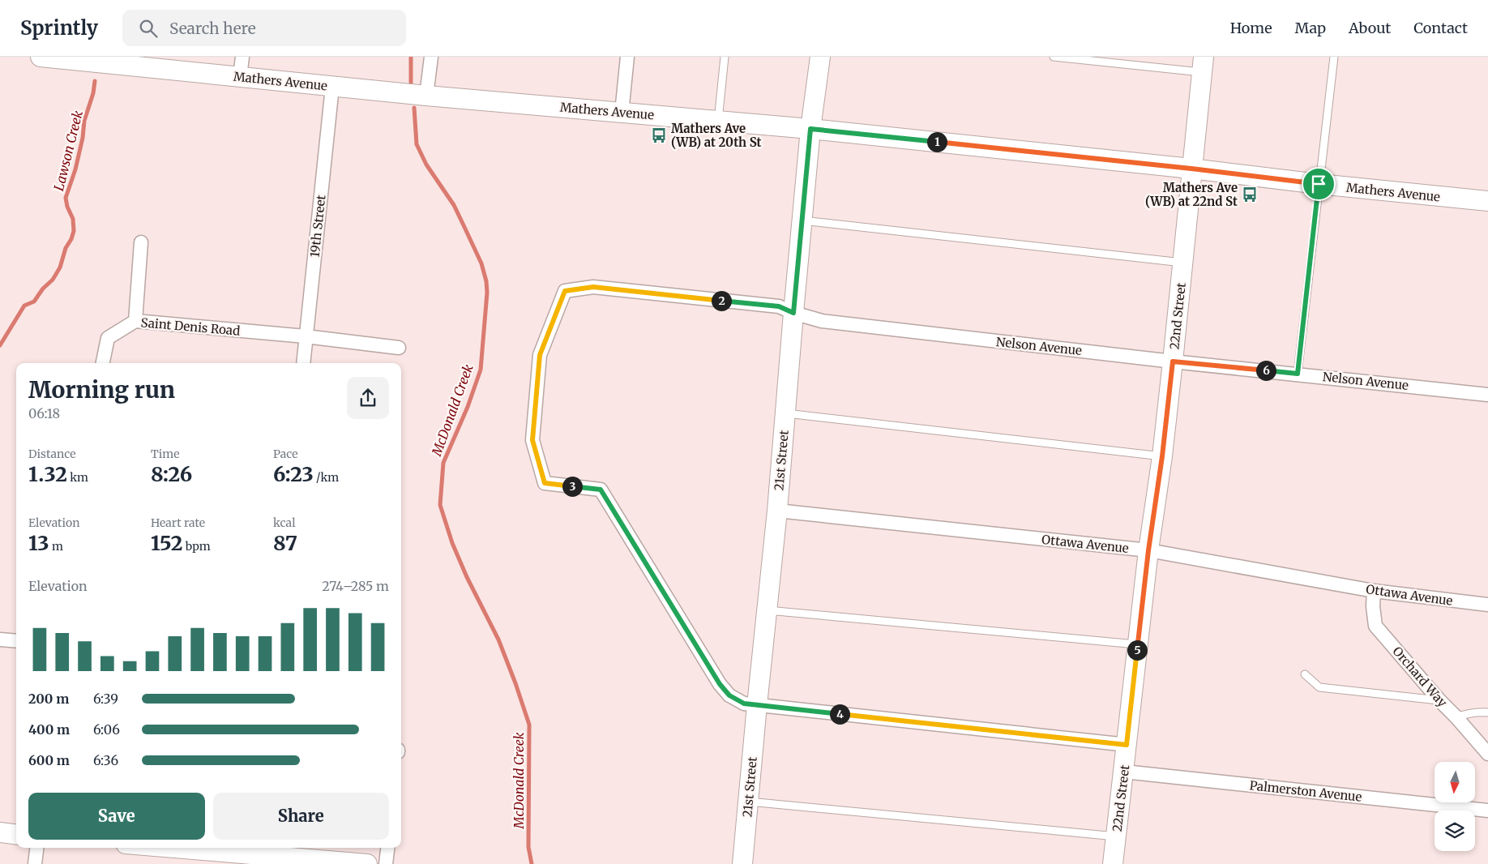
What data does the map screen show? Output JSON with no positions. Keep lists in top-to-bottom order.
{
  "streets": {
    "street": [
      "Mathers Avenue",
      "19th Street",
      "22nd Street",
      "Saint Denis Road",
      "Nelson Avenue",
      "21st Street",
      "Ottawa Avenue",
      "Orchard Way",
      "Palmerston Avenue"
    ]
  },
  "crossings": [
    ["Mathers Avenue", "19th Street"],
    ["Mathers Avenue", "22nd Street"],
    ["Mathers Avenue", "21st Street"],
    ["19th Street", "Saint Denis Road"],
    ["22nd Street", "Nelson Avenue"],
    ["22nd Street", "Ottawa Avenue"],
    ["22nd Street", "Palmerston Avenue"],
    ["Nelson Avenue", "21st Street"],
    ["21st Street", "Ottawa Avenue"],
    ["Ottawa Avenue", "Orchard Way"]
  ],
  "water": ["Lawson Creek", "McDonald Creek"],
  "places": {
    "bus stop": ["Mathers Ave (WB) at 20th St", "Mathers Ave (WB) at 22nd St"]
  },
  "north": "bottom",
  "page": {
    "header": "Sprintly",
    "search": "Search here",
    "nav": [
      "Home",
      "Map",
      "About",
      "Contact"
    ],
    "pins": [
      "1",
      "2",
      "6",
      "3",
      "5",
      "4"
    ],
    "heading": ["Morning run", "06:18"],
    "stats": [
      ["Distance", "1.32 km"],
      ["Time", "8:26"],
      ["Pace", "6:23 /km"],
      ["Elevation", "13 m"],
      ["Heart rate", "152 bpm"],
      ["kcal", "87"]
    ],
    "chart": ["Elevation", "274–285 m"],
    "list": [
      {
        "name": "200 m",
        "note": "6:39"
      },
      {
        "name": "400 m",
        "note": "6:06"
      },
      {
        "name": "600 m",
        "note": "6:36"
      }
    ],
    "buttons": ["Save", "Share"]
  }
}
